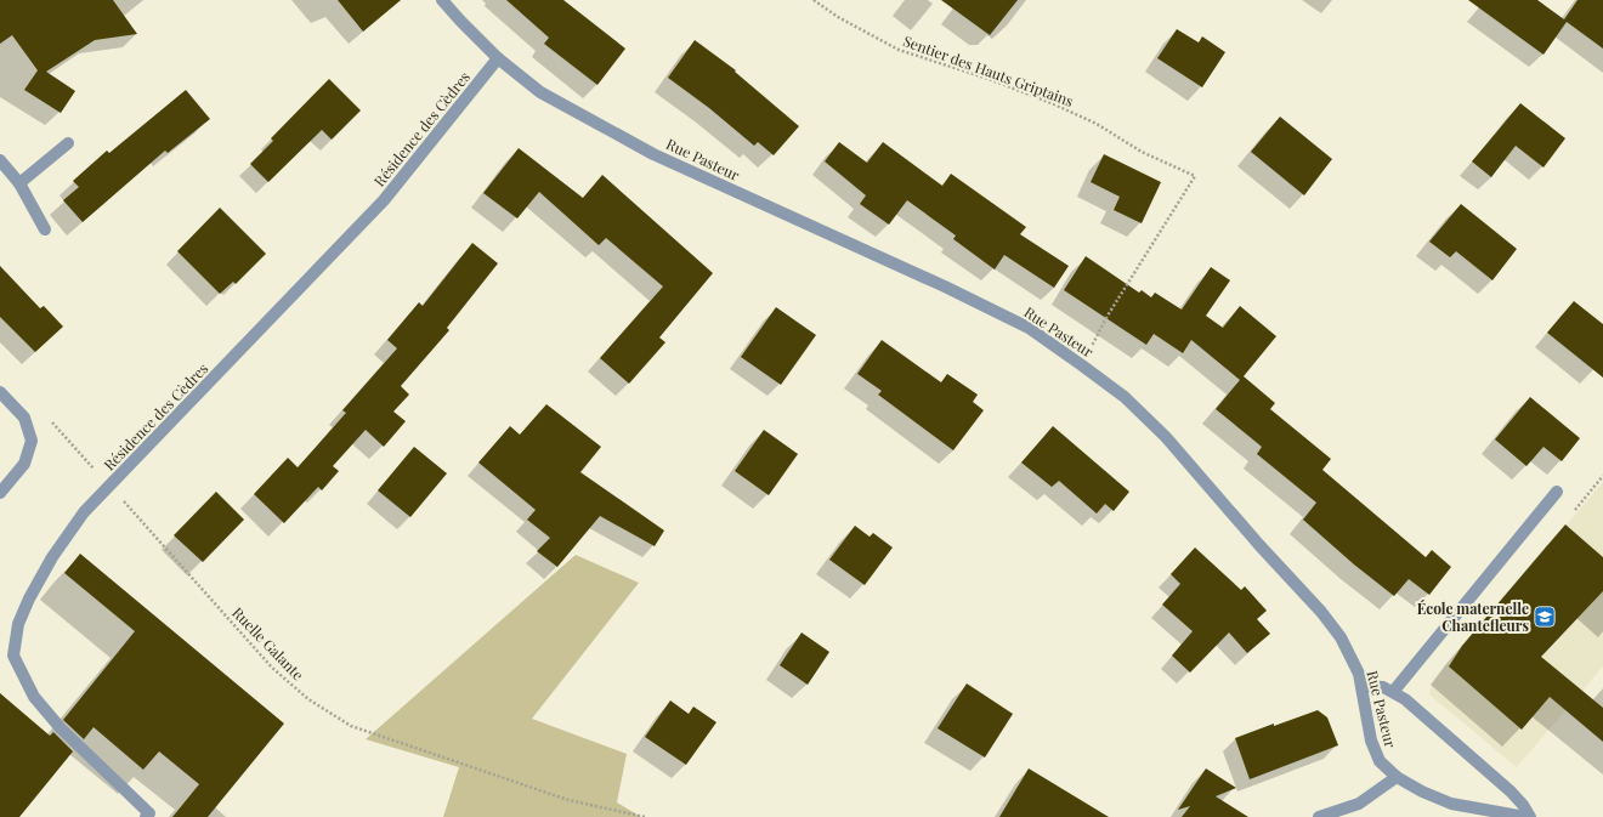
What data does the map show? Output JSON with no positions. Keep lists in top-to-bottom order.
{
  "streets": {
    "street": ["Résidence des Cèdres", "Rue Pasteur"],
    "path": ["Sentier des Hauts Griptains", "Ruelle Galante"]
  },
  "crossings": [
    ["Sentier des Hauts Griptains", "Rue Pasteur"],
    ["Résidence des Cèdres", "Rue Pasteur"],
    ["Résidence des Cèdres", "Ruelle Galante"]
  ],
  "places": {
    "school or university": ["École maternelle Chantefleurs"]
  }
}
